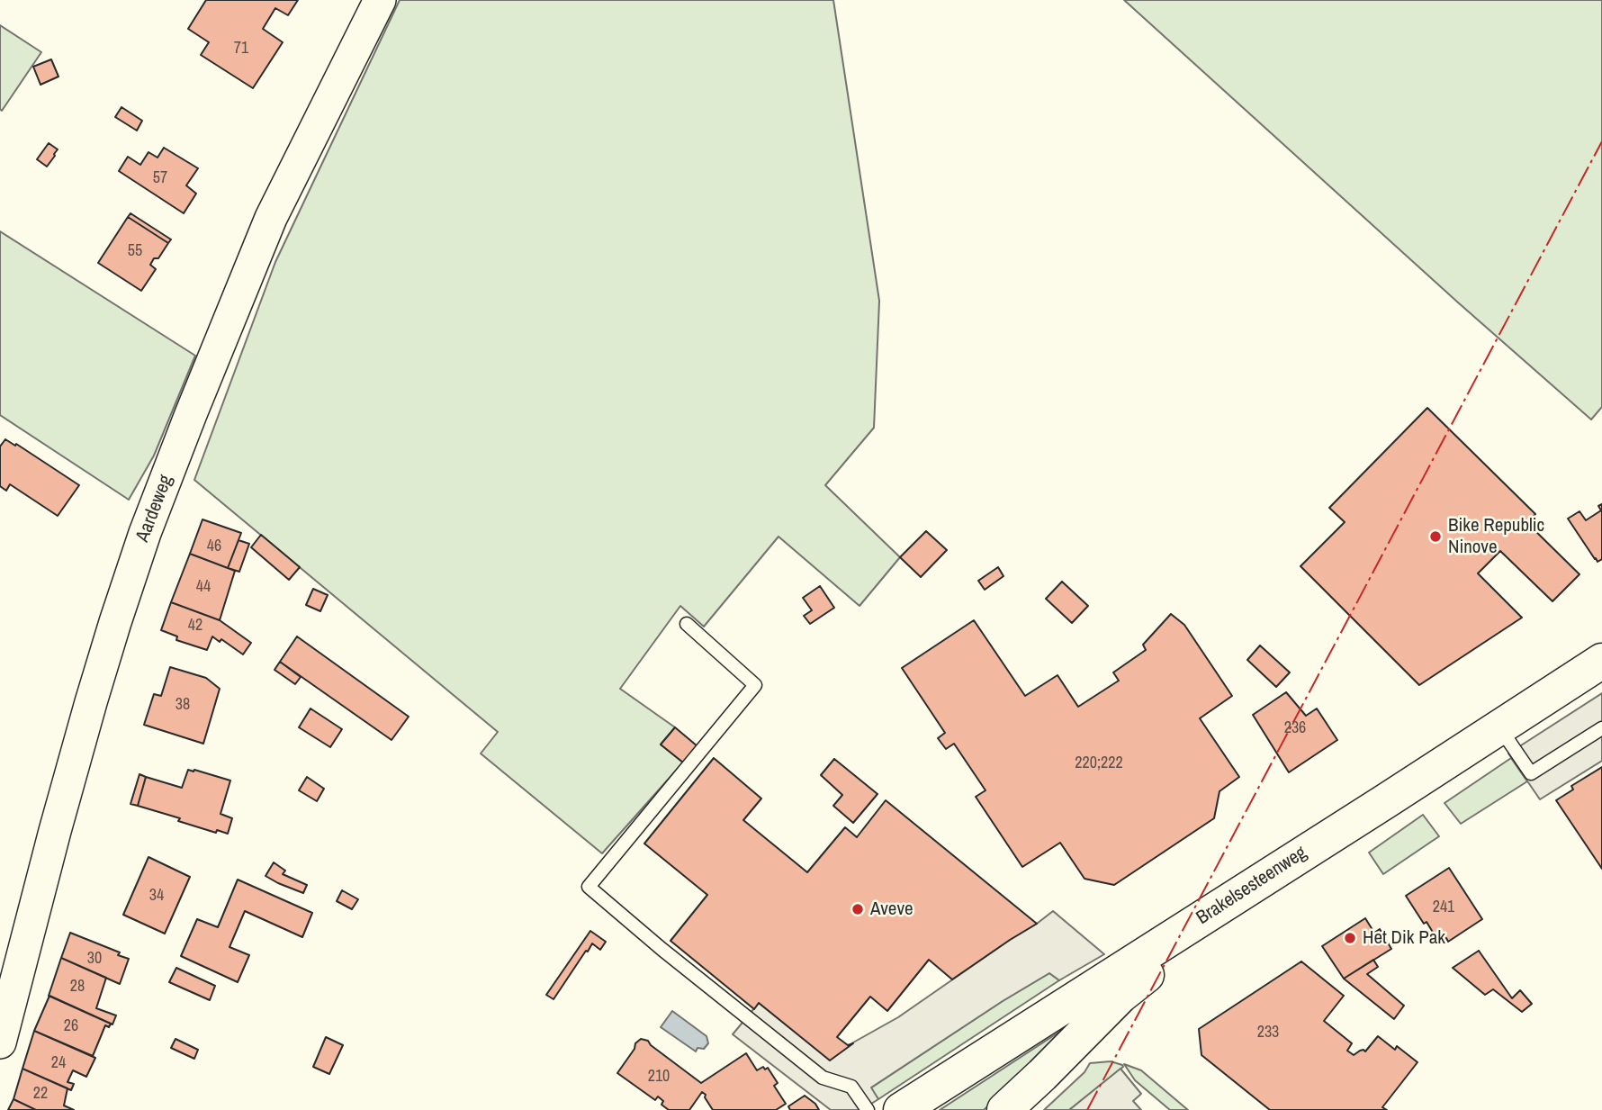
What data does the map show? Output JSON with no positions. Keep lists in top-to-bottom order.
{
  "streets": {
    "main road": ["Brakelsesteenweg"],
    "street": ["Aardeweg"]
  },
  "places": ["Bike Republic Ninove", "Aveve", "Het Dik Pak"],
  "house_numbers": [
    "71",
    "57",
    "55",
    "46",
    "44",
    "42",
    "38",
    "236",
    "220;222",
    "34",
    "241",
    "30",
    "28",
    "26",
    "233",
    "24",
    "210",
    "22"
  ]
}
